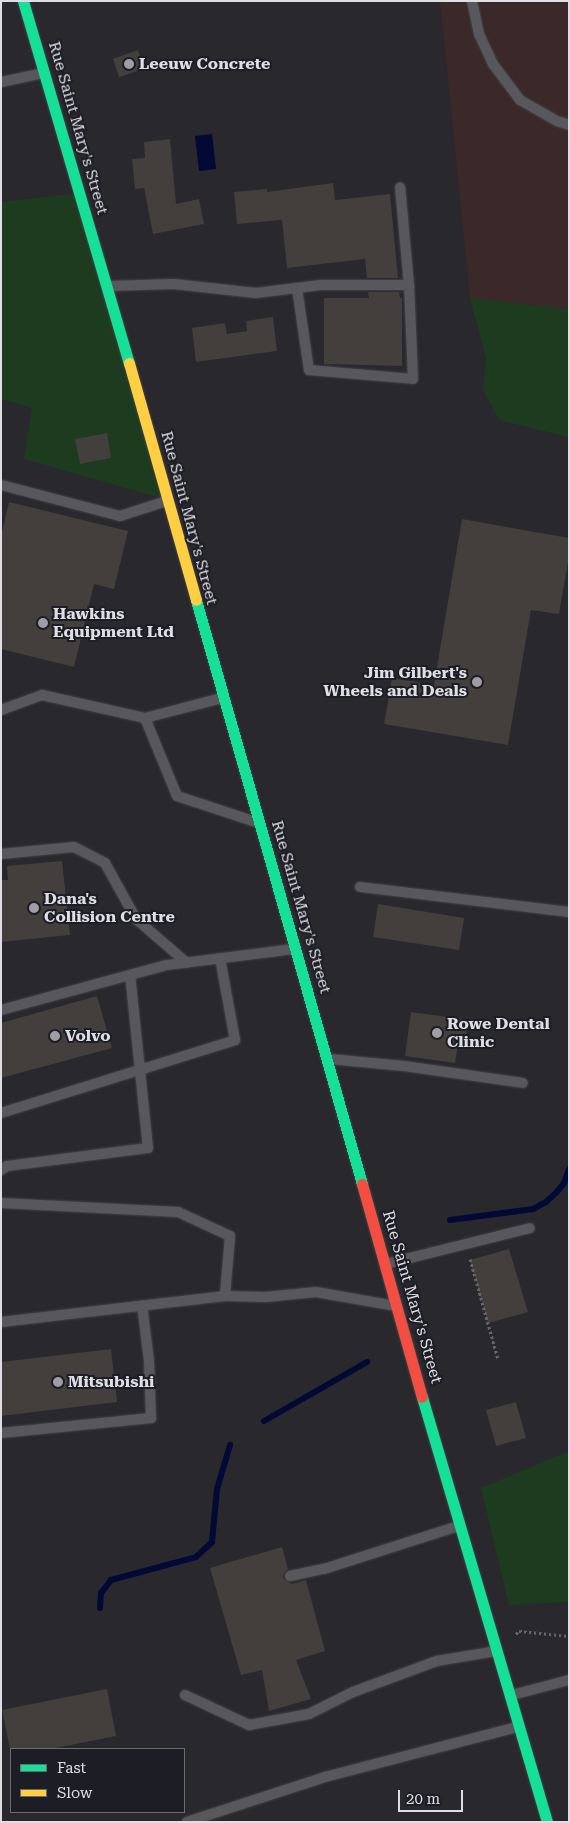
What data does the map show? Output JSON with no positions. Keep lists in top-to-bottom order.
{
  "streets": {
    "main road": ["Rue Saint Mary's Street"]
  },
  "places": [
    "Leeuw Concrete",
    "Hawkins Equipment Ltd",
    "Jim Gilbert's Wheels and Deals",
    "Dana's Collision Centre",
    "Rowe Dental Clinic",
    "Volvo",
    "Mitsubishi"
  ],
  "legend": ["Fast", "Slow"],
  "scale_bar": "20 m"
}
